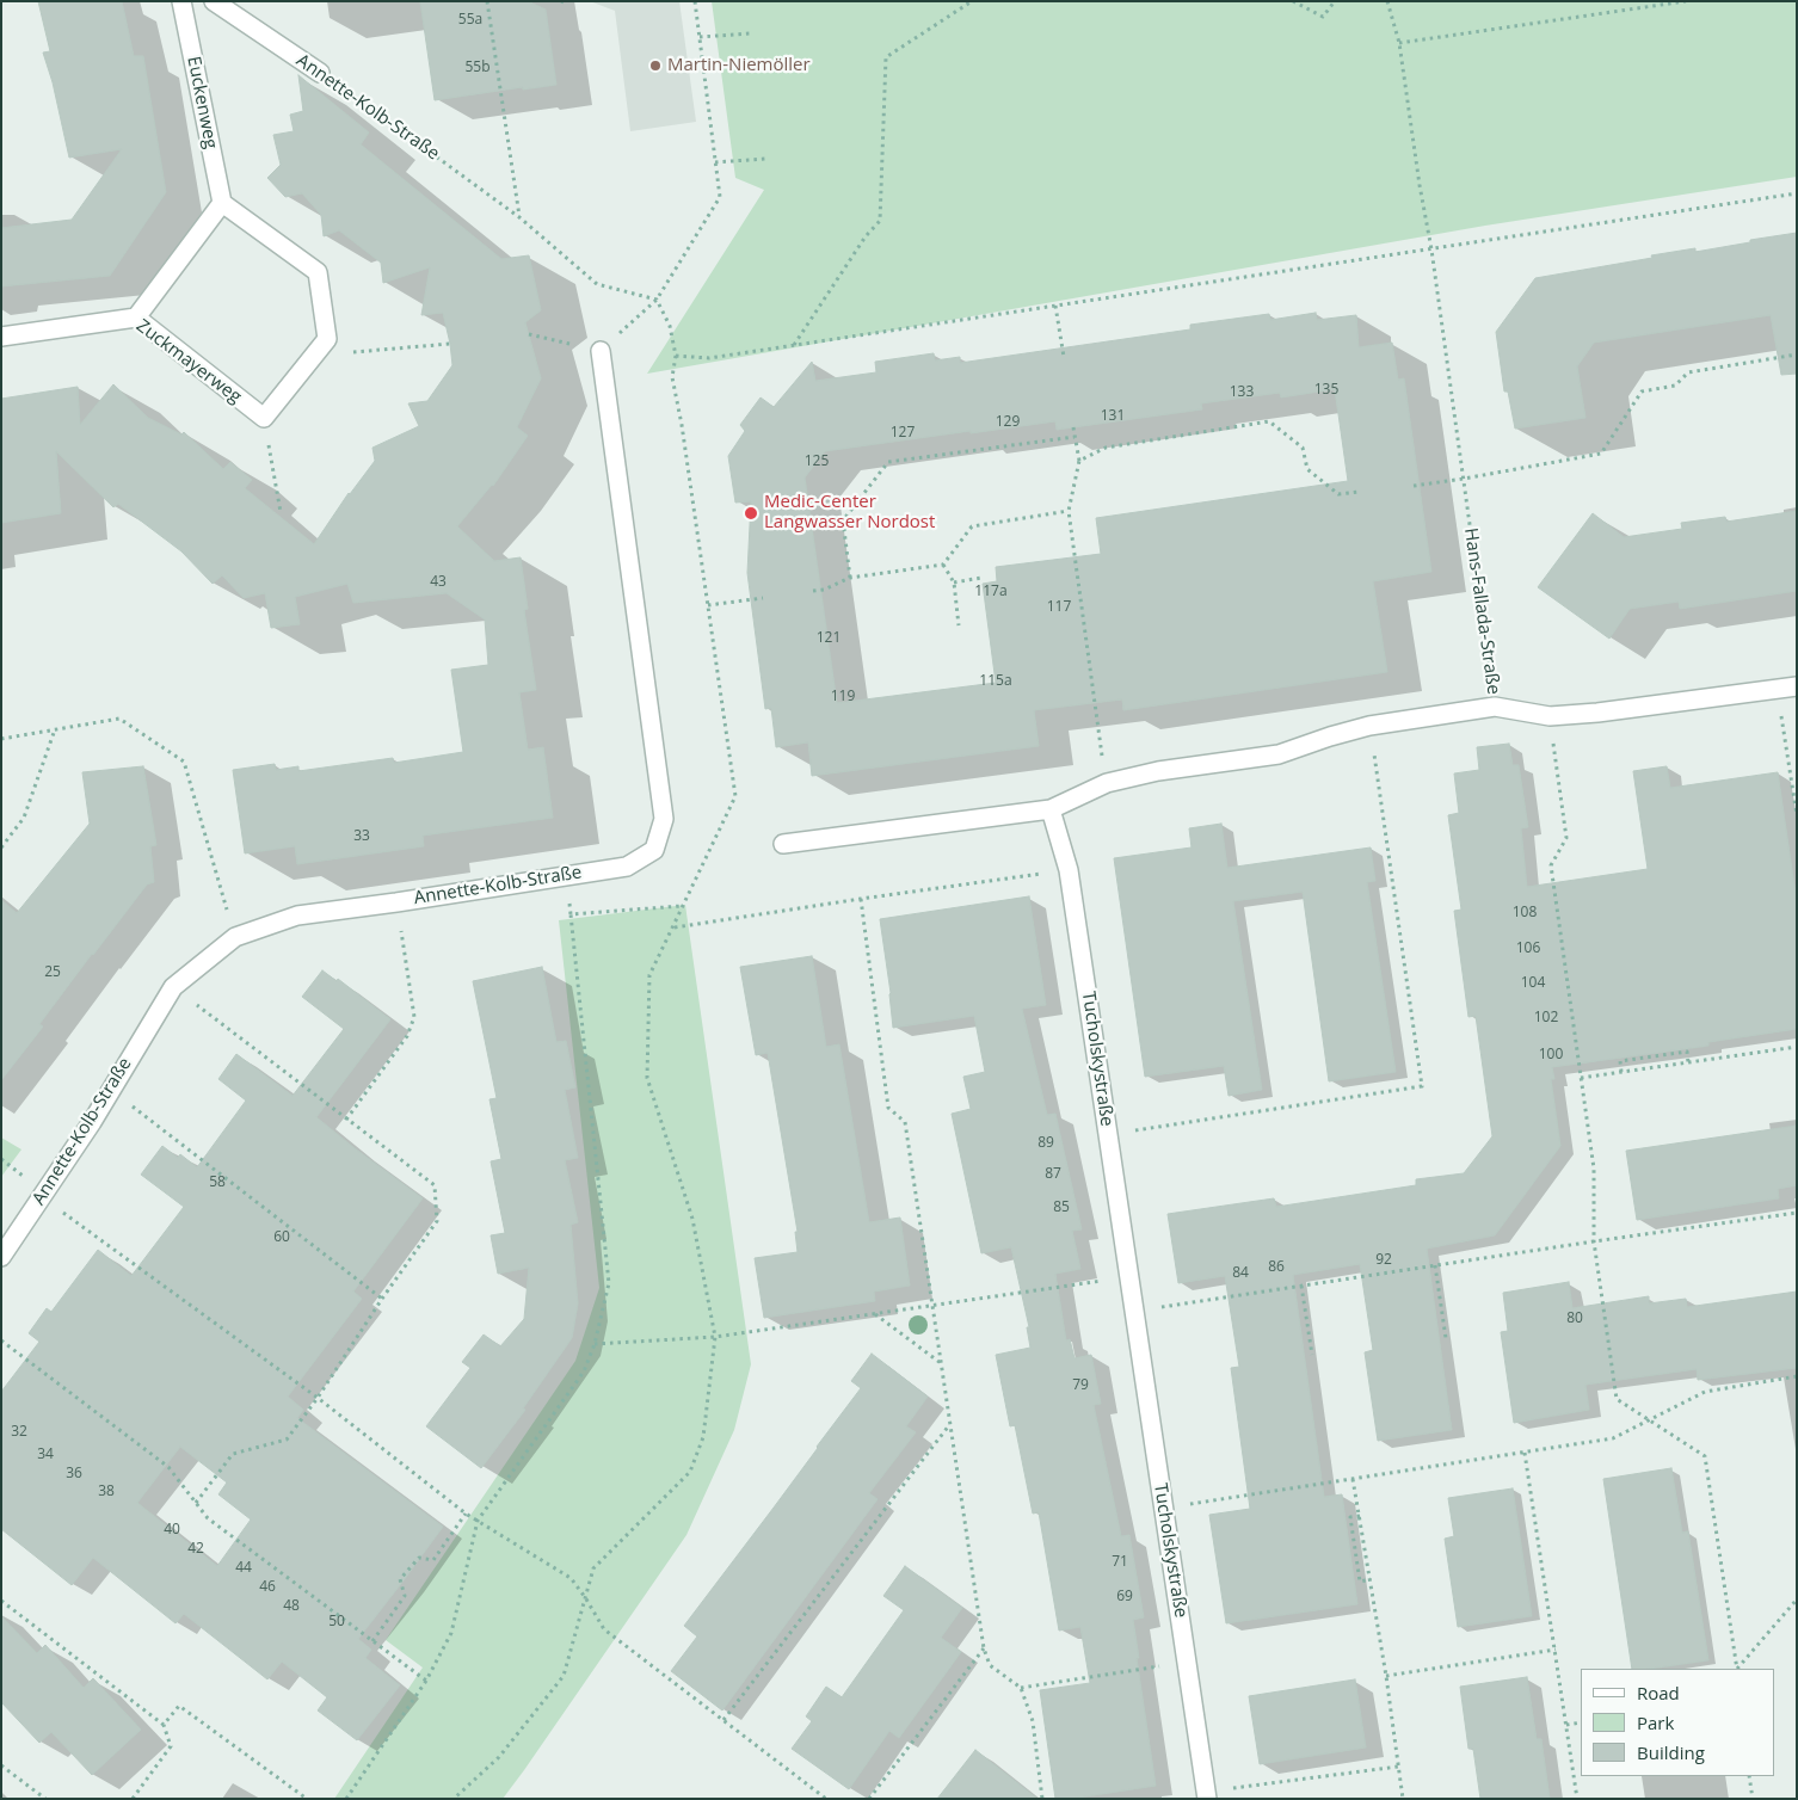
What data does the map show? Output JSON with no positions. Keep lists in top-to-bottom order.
{
  "streets": {
    "street": [
      "Euckenweg",
      "Annette-Kolb-Straße",
      "Zuckmayerweg",
      "Hans-Fallada-Straße",
      "Tucholskystraße"
    ]
  },
  "places": ["Martin-Niemöller", "Medic-Center Langwasser Nordost"],
  "house_numbers": [
    "55a",
    "55b",
    "135",
    "133",
    "131",
    "129",
    "127",
    "125",
    "43",
    "117a",
    "117",
    "121",
    "115a",
    "119",
    "33",
    "108",
    "106",
    "25",
    "104",
    "102",
    "100",
    "89",
    "87",
    "58",
    "85",
    "60",
    "92",
    "86",
    "84",
    "80",
    "79",
    "32",
    "34",
    "36",
    "38",
    "40",
    "42",
    "71",
    "44",
    "46",
    "69",
    "48",
    "50"
  ],
  "legend": ["Road", "Park", "Building"]
}
